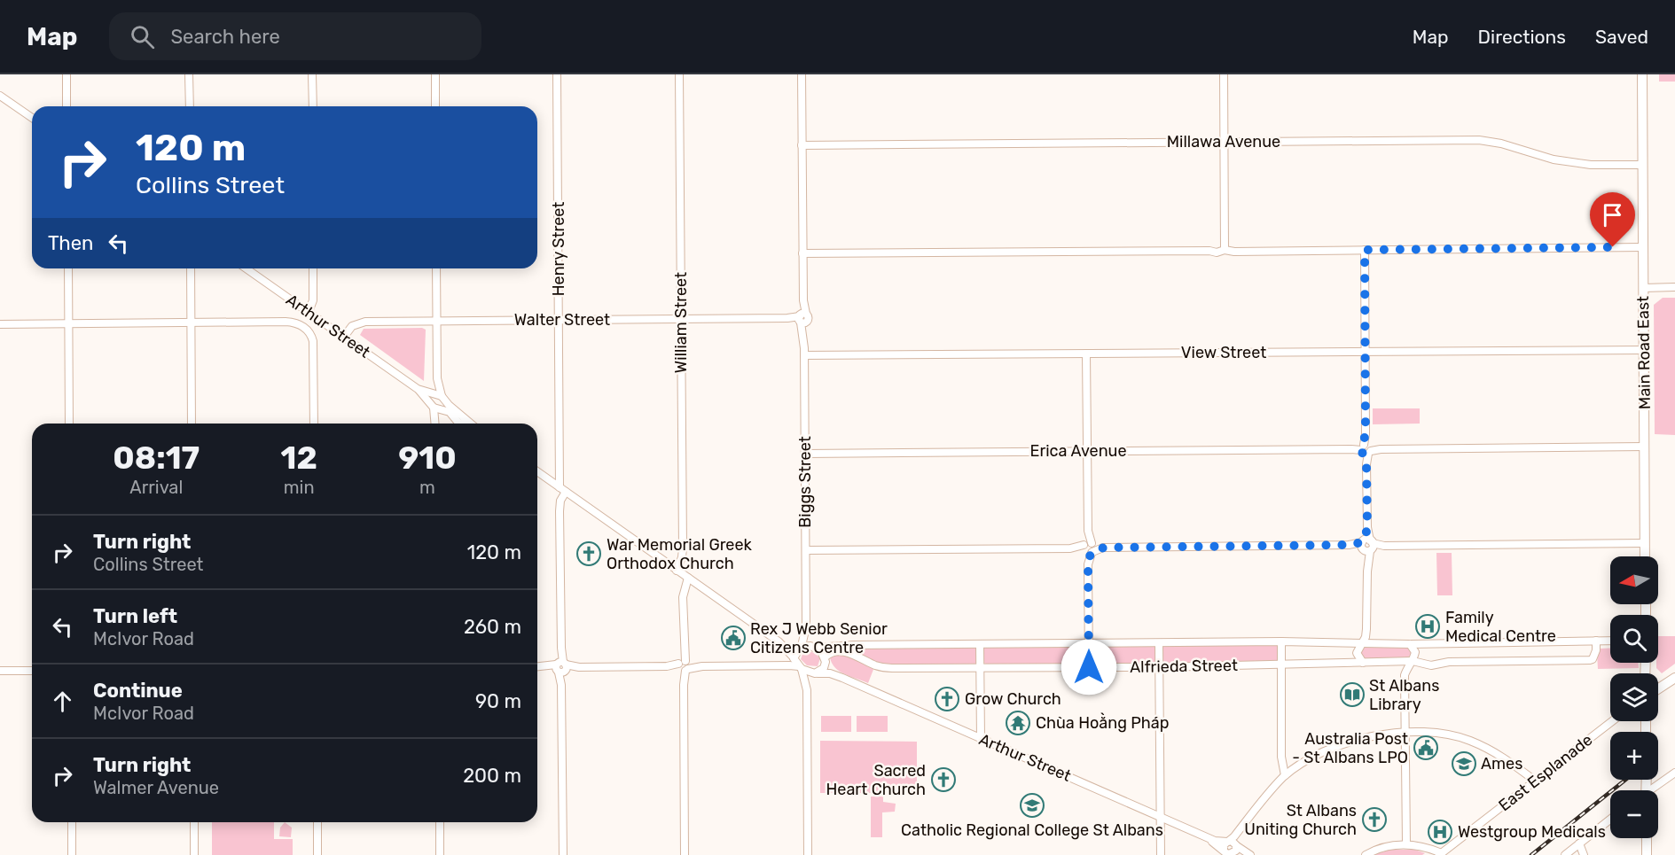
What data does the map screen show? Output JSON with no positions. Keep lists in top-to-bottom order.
{
  "streets": {
    "main road": ["Main Road East"],
    "street": [
      "Millawa Avenue",
      "Henry Street",
      "Walter Street",
      "William Street",
      "Arthur Street",
      "View Street",
      "Erica Avenue",
      "Biggs Street",
      "Alfrieda Street",
      "East Esplanade"
    ]
  },
  "crossings": [
    ["Millawa Avenue", "Main Road East"],
    ["Millawa Avenue", "Biggs Street"],
    ["Henry Street", "Walter Street"],
    ["Walter Street", "William Street"],
    ["Walter Street", "Arthur Street"],
    ["Walter Street", "Biggs Street"],
    ["Arthur Street", "Biggs Street"],
    ["Arthur Street", "Alfrieda Street"],
    ["View Street", "Main Road East"],
    ["View Street", "Biggs Street"],
    ["Main Road East", "Erica Avenue"],
    ["Erica Avenue", "Biggs Street"],
    ["Biggs Street", "Alfrieda Street"]
  ],
  "places": {
    "church": [
      "War Memorial Greek Orthodox Church",
      "Grow Church",
      "Sacred Heart Church",
      "St Albans Uniting Church"
    ],
    "hospital": ["Family Medical Centre", "Westgroup Medicals"],
    "public building": ["Rex J Webb Senior Citizens Centre", "Australia Post - St Albans LPO"],
    "library": ["St Albans Library"],
    "temple": ["Chùa Hoằng Pháp"],
    "school or university": ["Ames", "Catholic Regional College St Albans"]
  },
  "north": "left",
  "page": {
    "header": "Map",
    "search": "Search here",
    "nav": ["Map", "Directions", "Saved"],
    "turn": ["120 m", "Collins Street"],
    "then": "Then",
    "eta": [
      "08:17",
      "Arrival",
      "12",
      "min",
      "910",
      "m"
    ],
    "list": [
      {
        "name": "Turn right",
        "note": "Collins Street",
        "value": "120 m"
      },
      {
        "name": "Turn left",
        "note": "McIvor Road",
        "value": "260 m"
      },
      {
        "name": "Continue",
        "note": "McIvor Road",
        "value": "90 m"
      },
      {
        "name": "Turn right",
        "note": "Walmer Avenue",
        "value": "200 m"
      }
    ],
    "map_buttons": ["+", "−"]
  }
}
